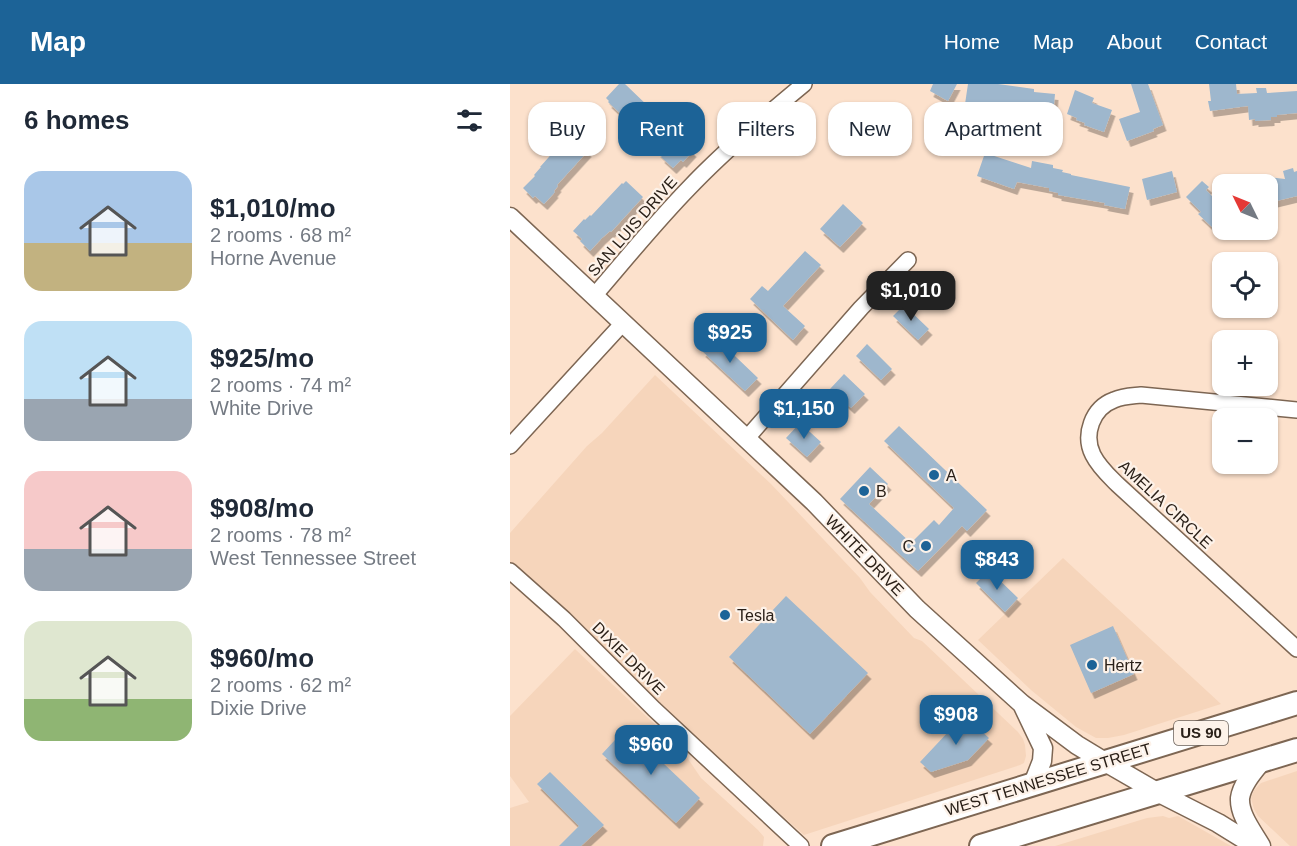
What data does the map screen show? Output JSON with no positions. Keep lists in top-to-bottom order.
{
  "streets": {
    "main road": ["US 90", "WEST TENNESSEE STREET"],
    "street": [
      "SAN LUIS DRIVE",
      "AMELIA CIRCLE",
      "WHITE DRIVE",
      "DIXIE DRIVE"
    ]
  },
  "crossings": [
    ["SAN LUIS DRIVE", "WHITE DRIVE"],
    ["WHITE DRIVE", "US 90"],
    ["WHITE DRIVE", "WEST TENNESSEE STREET"]
  ],
  "places": [
    "A",
    "B",
    "C",
    "Tesla",
    "Hertz"
  ],
  "north": "top left",
  "page": {
    "header": "Map",
    "nav": [
      "Home",
      "Map",
      "About",
      "Contact"
    ],
    "heading": "6 homes",
    "chip": [
      "Buy",
      "Rent",
      "Filters",
      "New",
      "Apartment"
    ],
    "list": [
      {
        "name": "$1,010/mo",
        "note": "2 rooms · 68 m² · Horne Avenue"
      },
      {
        "name": "$925/mo",
        "note": "2 rooms · 74 m² · White Drive"
      },
      {
        "name": "$908/mo",
        "note": "2 rooms · 78 m² · West Tennessee Street"
      },
      {
        "name": "$960/mo",
        "note": "2 rooms · 62 m² · Dixie Drive"
      }
    ],
    "map_buttons": ["+", "−"],
    "price": [
      "$1,010",
      "$925",
      "$1,150",
      "$843",
      "$908",
      "$960"
    ]
  }
}
